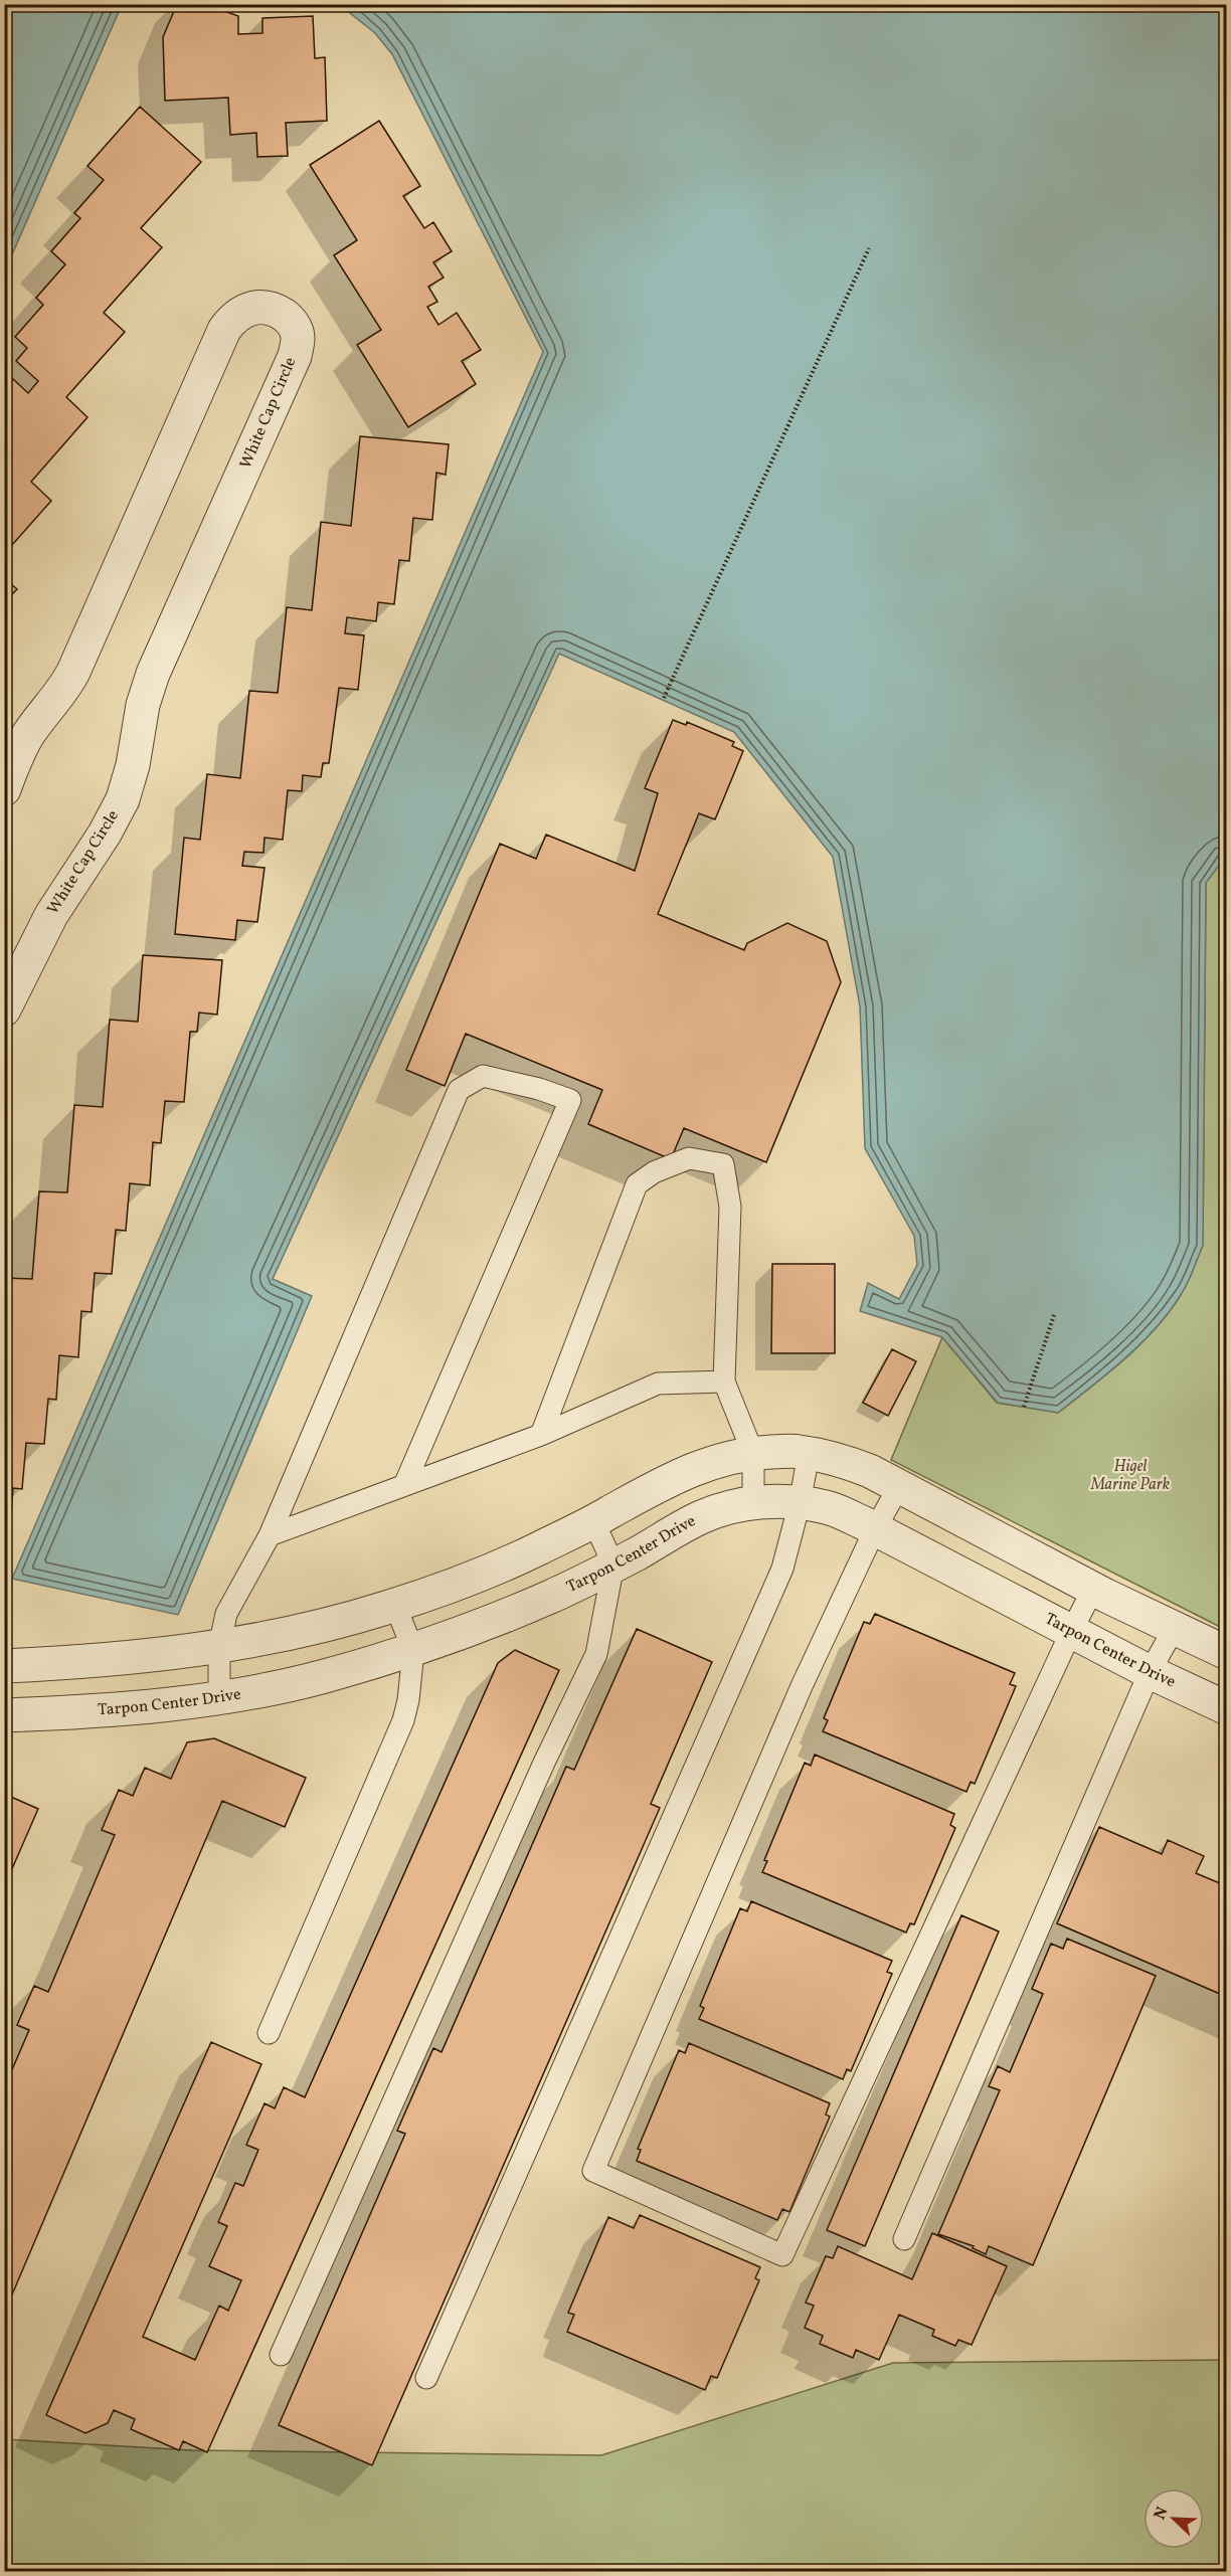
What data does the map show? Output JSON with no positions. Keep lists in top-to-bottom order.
{
  "streets": {
    "street": ["White Cap Circle", "Tarpon Center Drive"]
  },
  "parks": ["Higel Marine Park"],
  "north": "top left"
}
